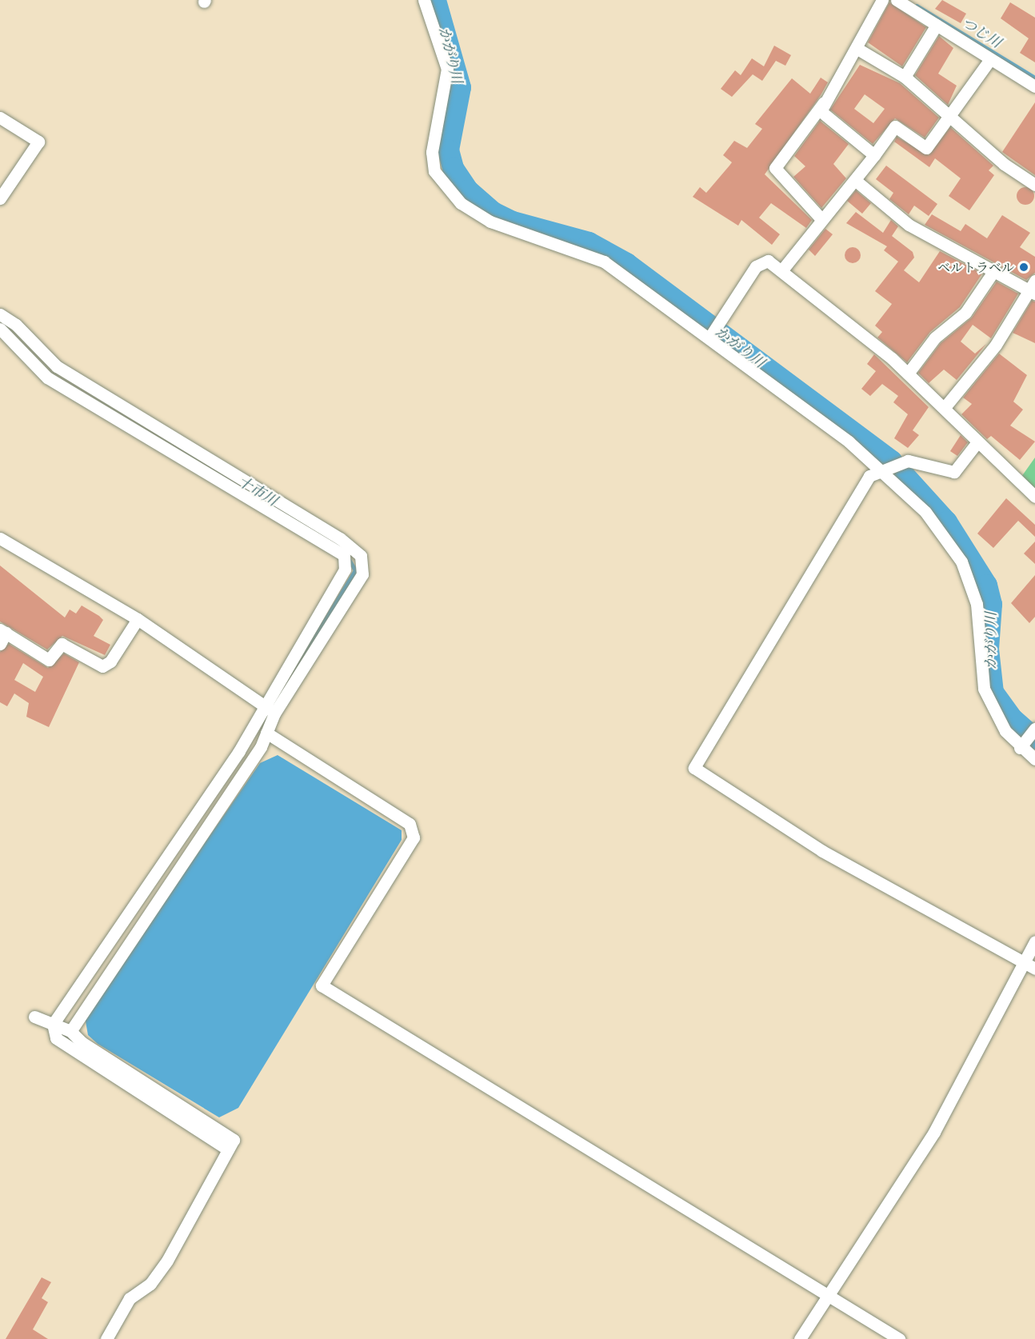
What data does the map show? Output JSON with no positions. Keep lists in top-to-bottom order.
{
  "water": ["つじ川", "かがり川", "十市川"],
  "places": ["ベルトラベル"]
}
